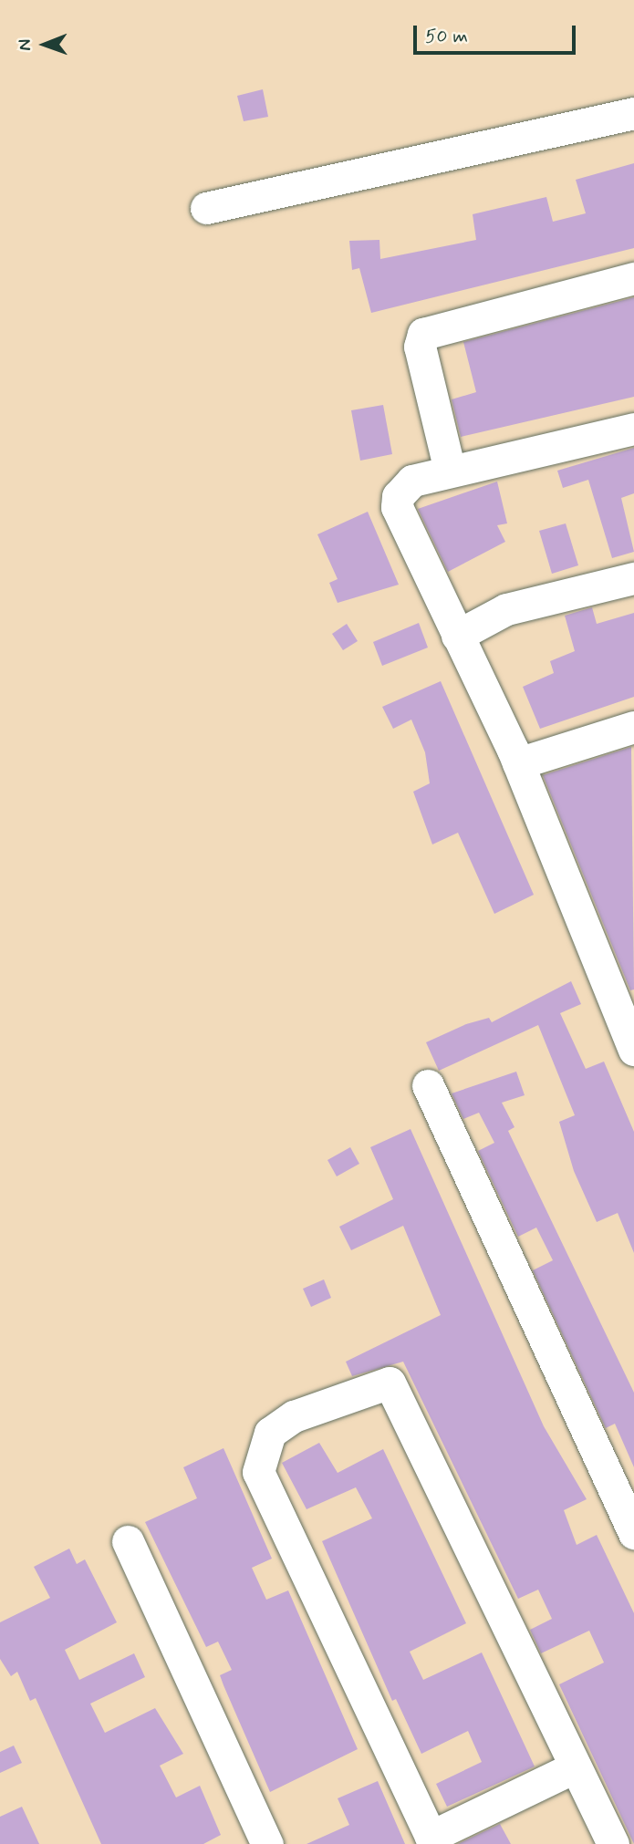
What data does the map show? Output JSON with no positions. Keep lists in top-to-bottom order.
{
  "scale_bar": "50 m",
  "north": "left"
}
